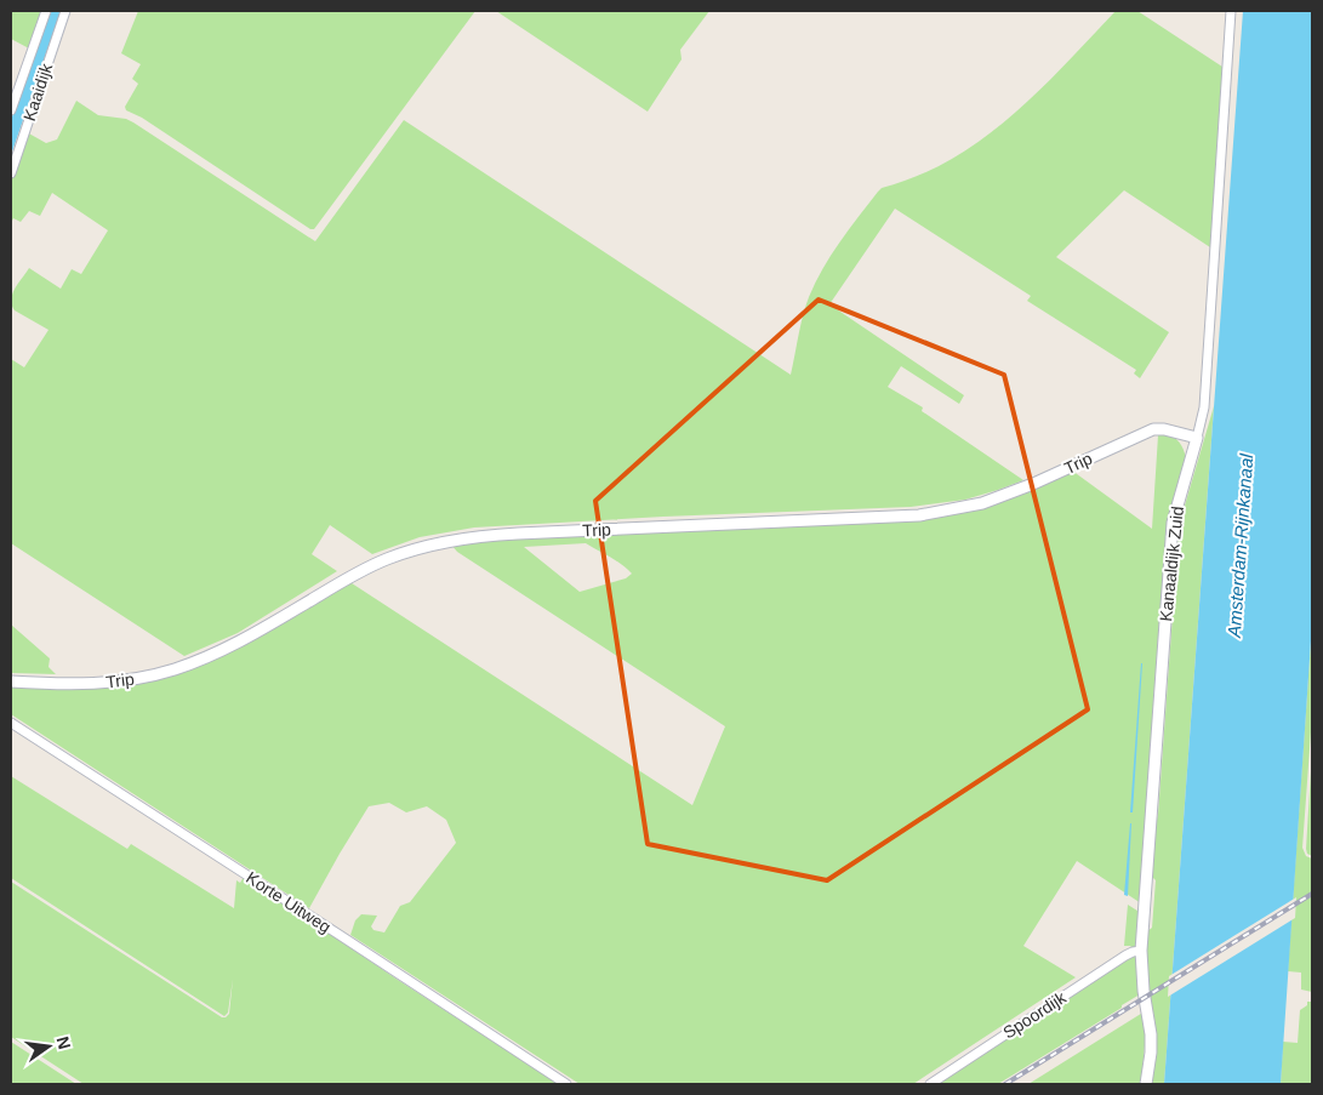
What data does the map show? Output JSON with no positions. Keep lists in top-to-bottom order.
{
  "streets": {
    "street": [
      "Kaaidijk",
      "Trip",
      "Kanaaldijk Zuid",
      "Korte Uitweg",
      "Spoordijk"
    ]
  },
  "crossings": [
    ["Trip", "Kanaaldijk Zuid"],
    ["Kanaaldijk Zuid", "Spoordijk"]
  ],
  "water": ["Amsterdam-Rijnkanaal"],
  "north": "right"
}
